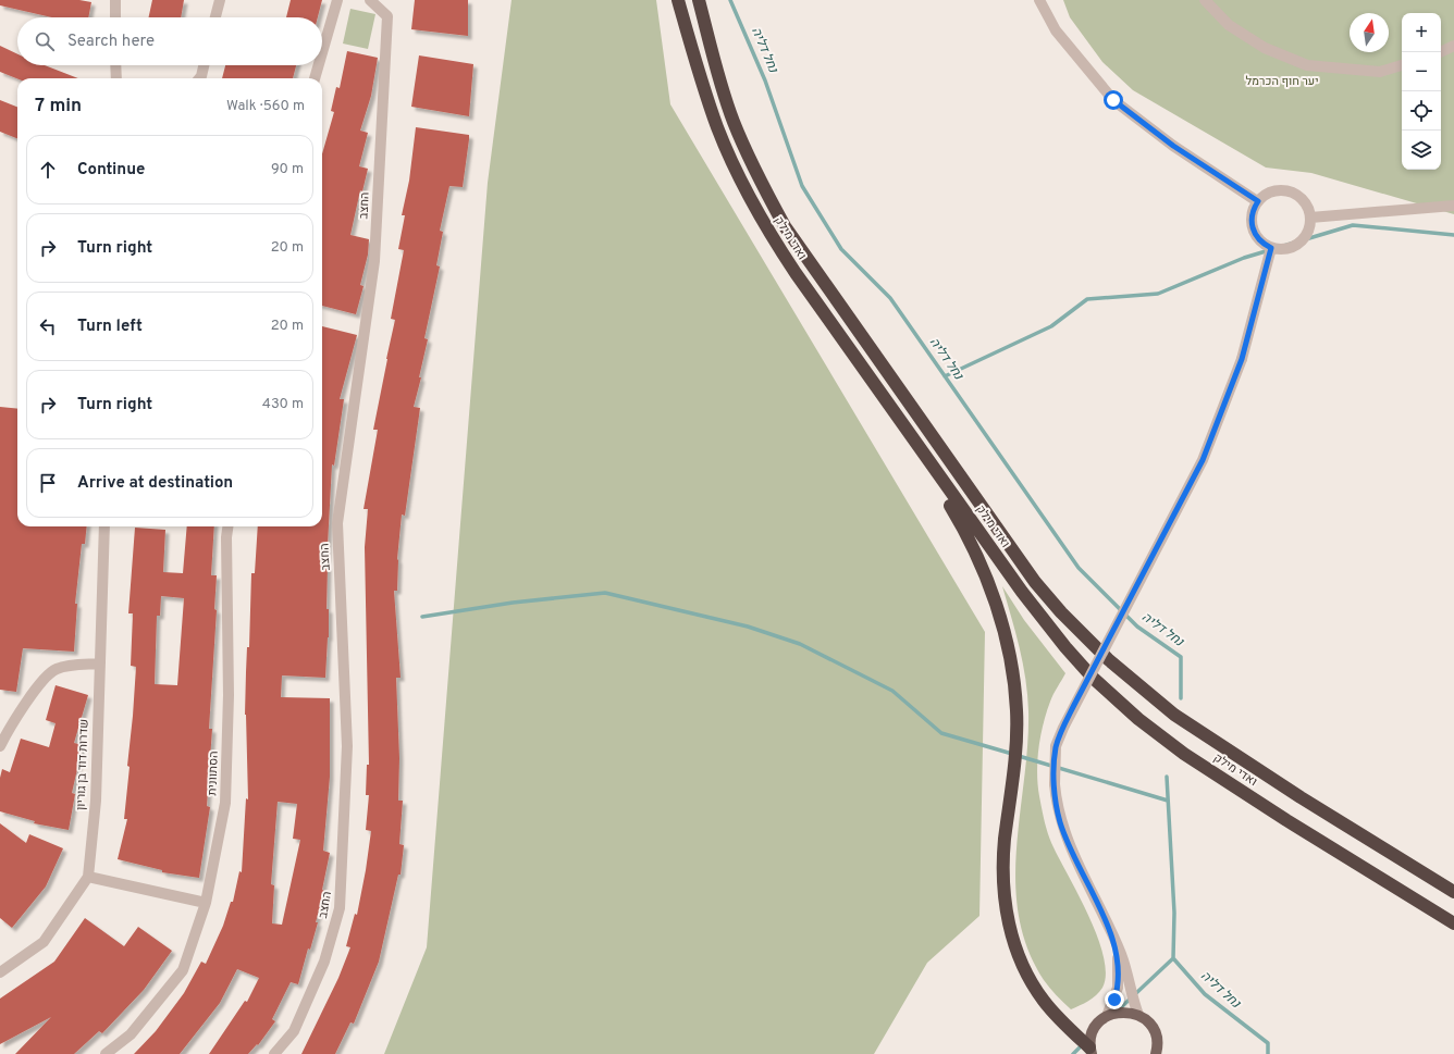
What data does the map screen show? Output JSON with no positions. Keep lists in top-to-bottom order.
{
  "streets": {
    "highway": ["ואדי מילק"],
    "street": ["החצב", "שדרות דוד בן גוריון", "הסתוונית"]
  },
  "water": ["נחל דליה"],
  "parks": ["יער חוף הכרמל"],
  "north": "top",
  "page": {
    "map_buttons": ["+", "−"],
    "search": "Search here",
    "heading": ["7 min", "Walk · 560 m"],
    "list": [
      ["Continue", "90 m"],
      ["Turn right", "20 m"],
      ["Turn left", "20 m"],
      ["Turn right", "430 m"],
      "Arrive at destination"
    ]
  }
}
